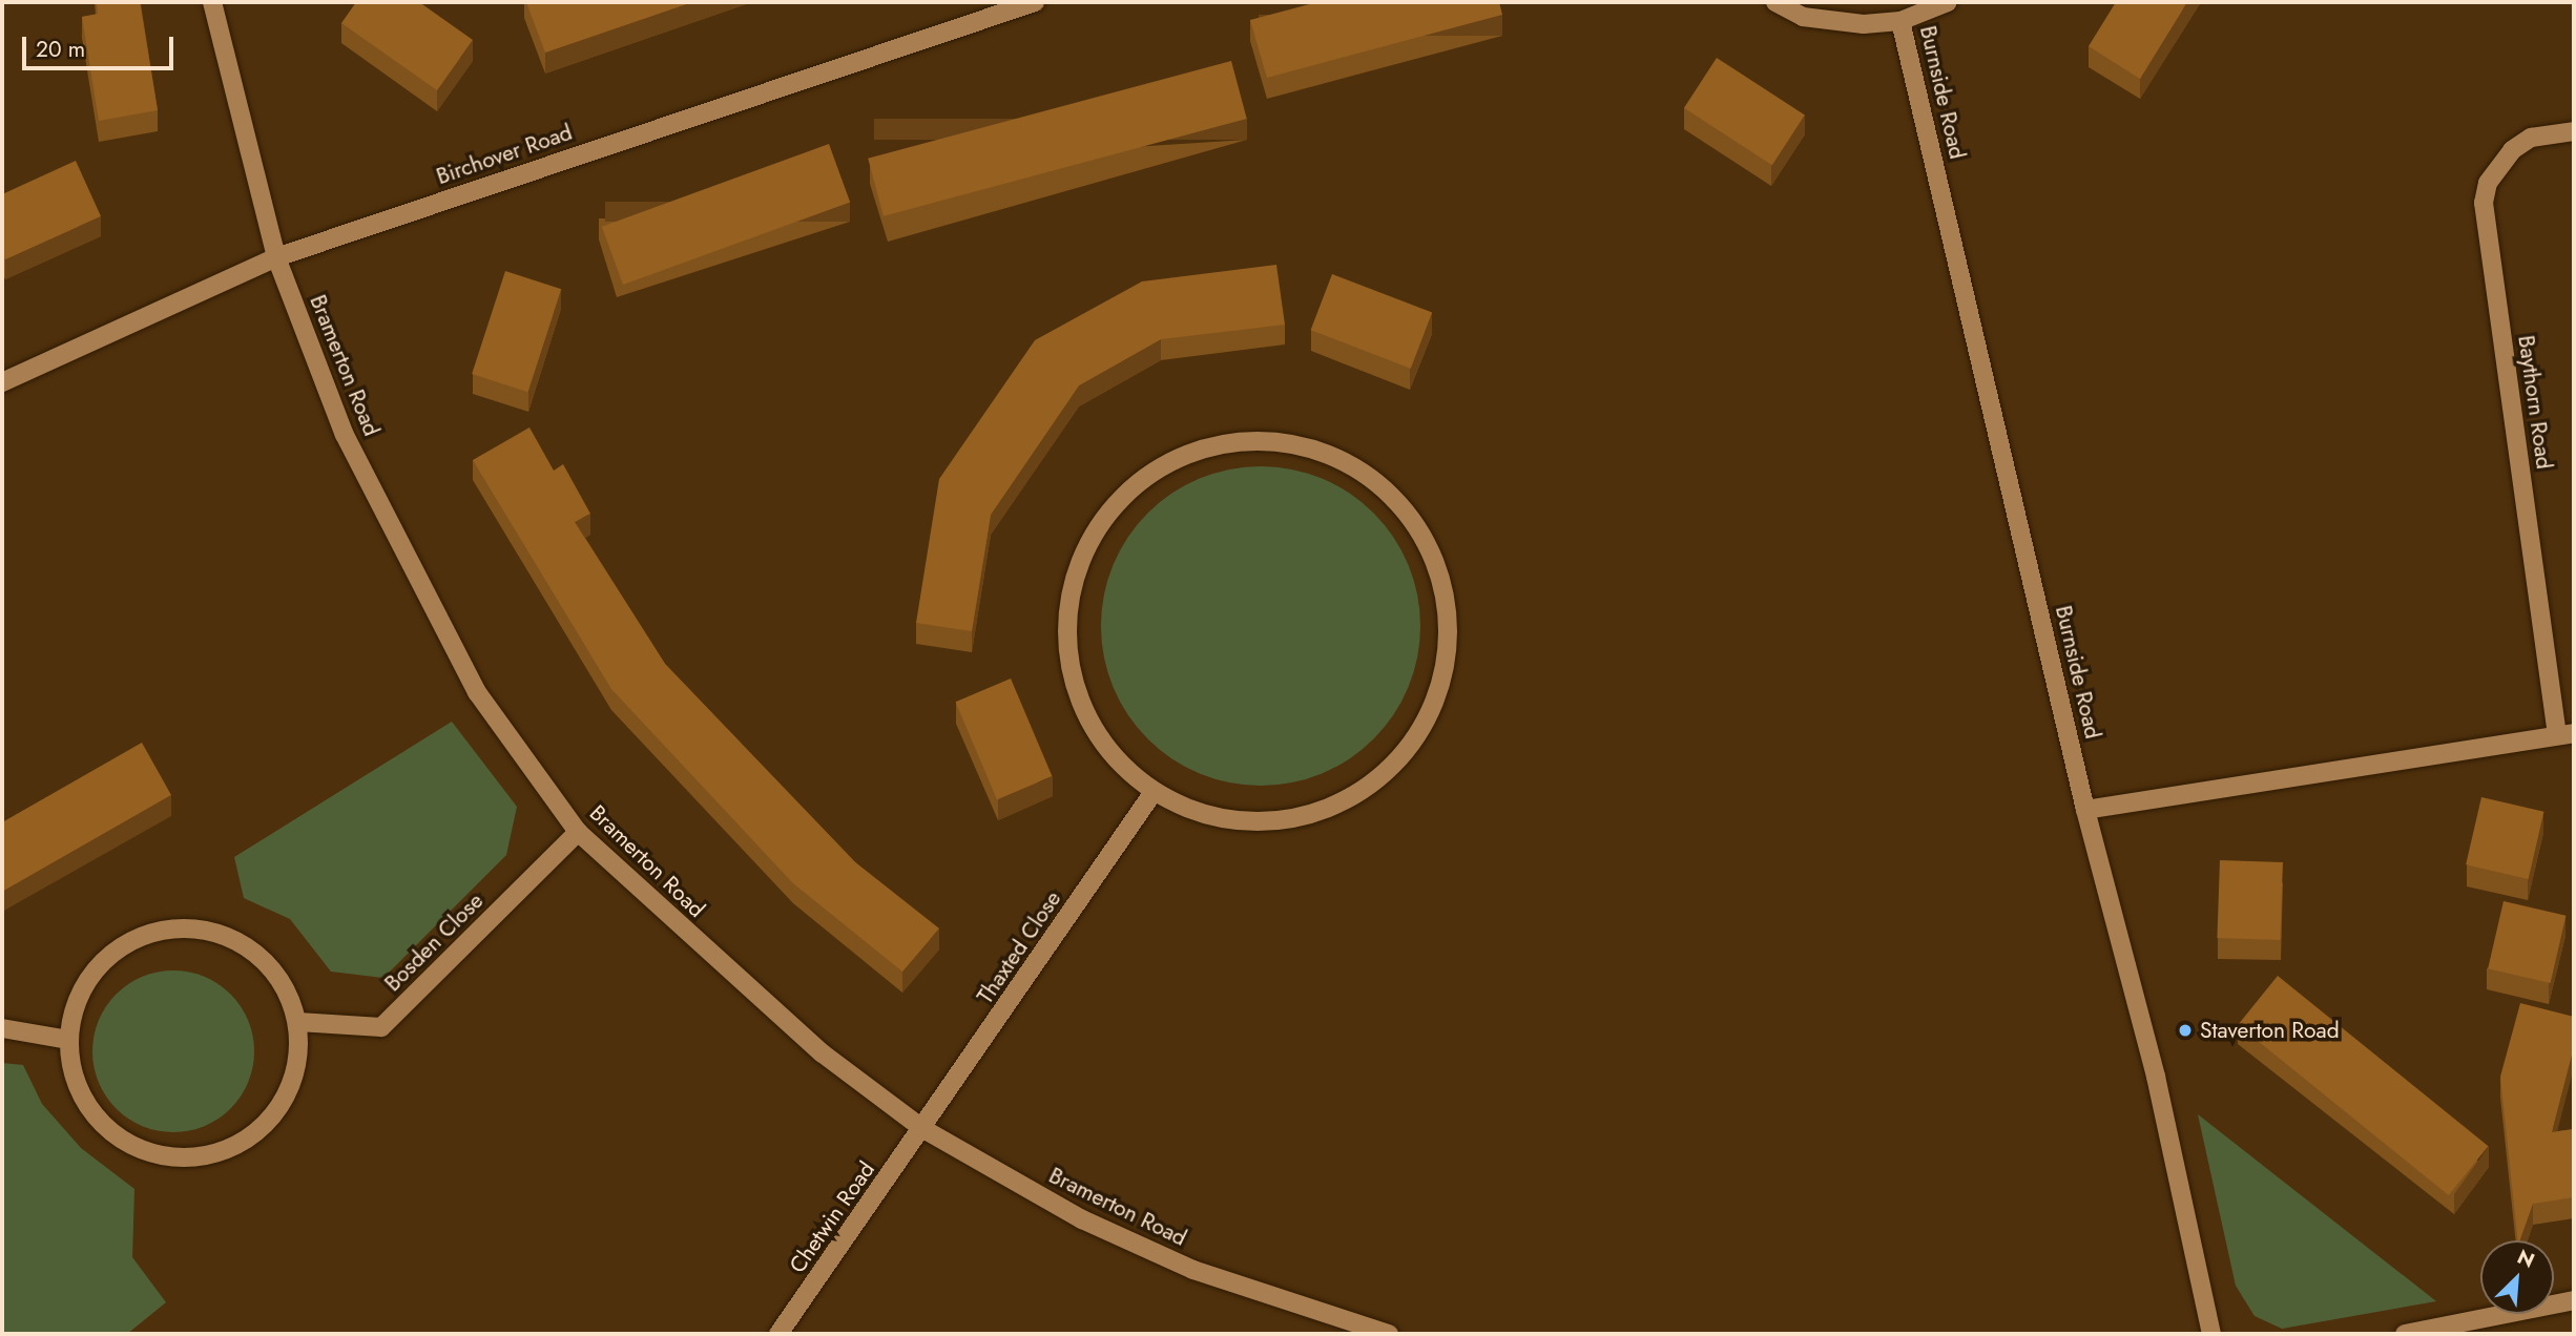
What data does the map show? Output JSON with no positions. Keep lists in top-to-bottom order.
{
  "streets": {
    "street": [
      "Burnside Road",
      "Birchover Road",
      "Bramerton Road",
      "Baythorn Road",
      "Bosden Close",
      "Thaxted Close",
      "Chetwin Road"
    ]
  },
  "crossings": [
    ["Birchover Road", "Bramerton Road"],
    ["Bramerton Road", "Bosden Close"],
    ["Bramerton Road", "Thaxted Close"],
    ["Bramerton Road", "Chetwin Road"],
    ["Thaxted Close", "Chetwin Road"]
  ],
  "places": ["Staverton Road"],
  "scale_bar": "20 m",
  "north": "top right"
}
